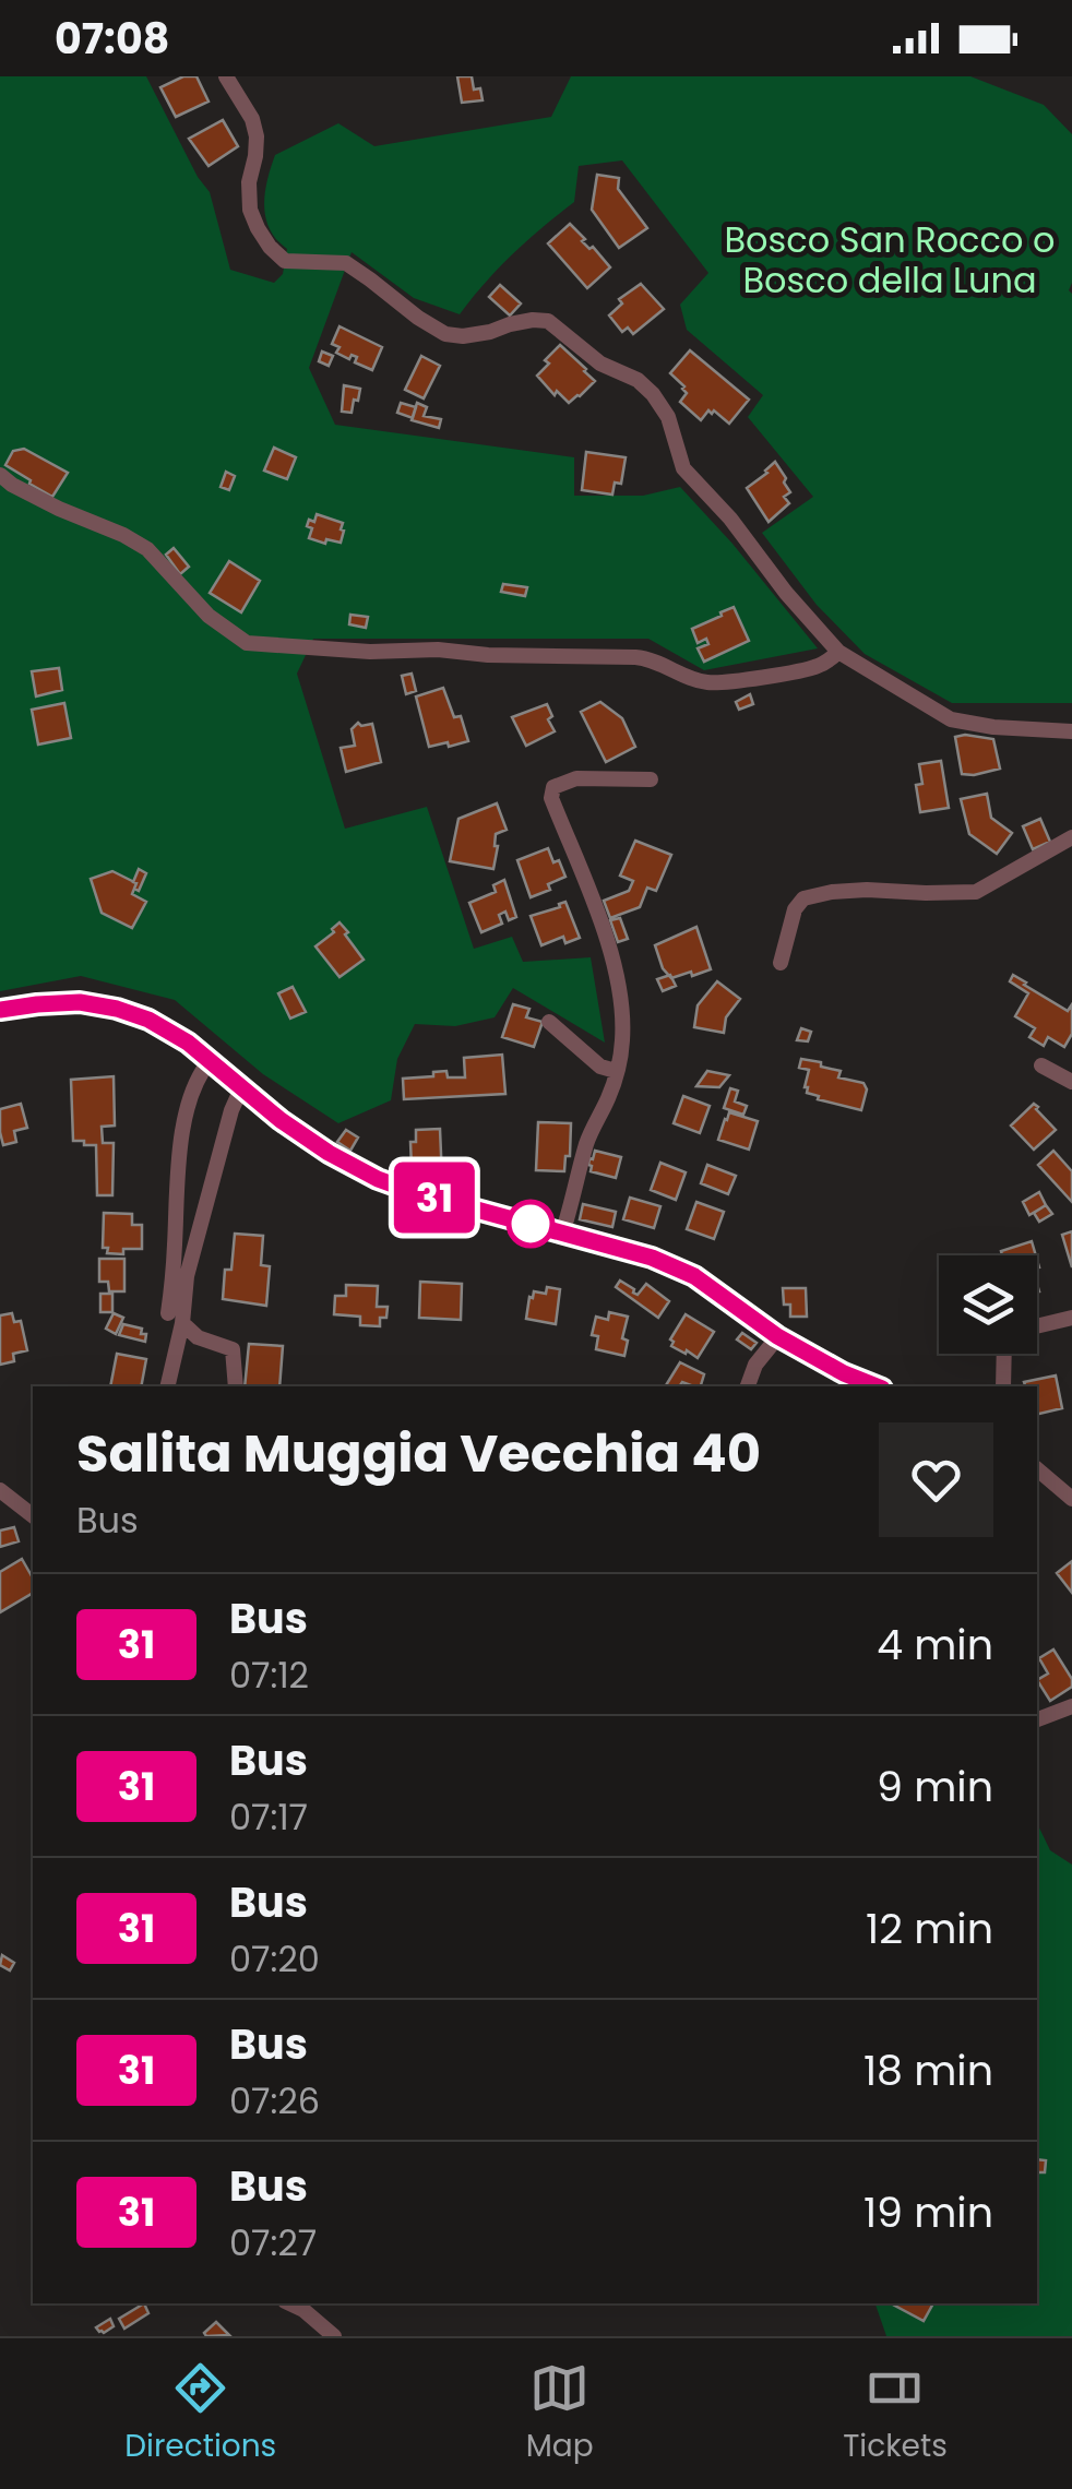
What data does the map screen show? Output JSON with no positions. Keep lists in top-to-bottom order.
{
  "parks": ["Bosco San Rocco o Bosco della Luna"],
  "lines": ["bus line 31"],
  "page": {
    "status": "07:08",
    "on_map": "31",
    "heading": ["Salita Muggia Vecchia 40", "Bus"],
    "list": [
      {
        "mark": "31",
        "name": "Bus",
        "note": "07:12",
        "value": "4 min"
      },
      {
        "mark": "31",
        "name": "Bus",
        "note": "07:17",
        "value": "9 min"
      },
      {
        "mark": "31",
        "name": "Bus",
        "note": "07:20",
        "value": "12 min"
      },
      {
        "mark": "31",
        "name": "Bus",
        "note": "07:26",
        "value": "18 min"
      },
      {
        "mark": "31",
        "name": "Bus",
        "note": "07:27",
        "value": "19 min"
      }
    ],
    "tabs": ["Directions", "Map", "Tickets"]
  }
}
